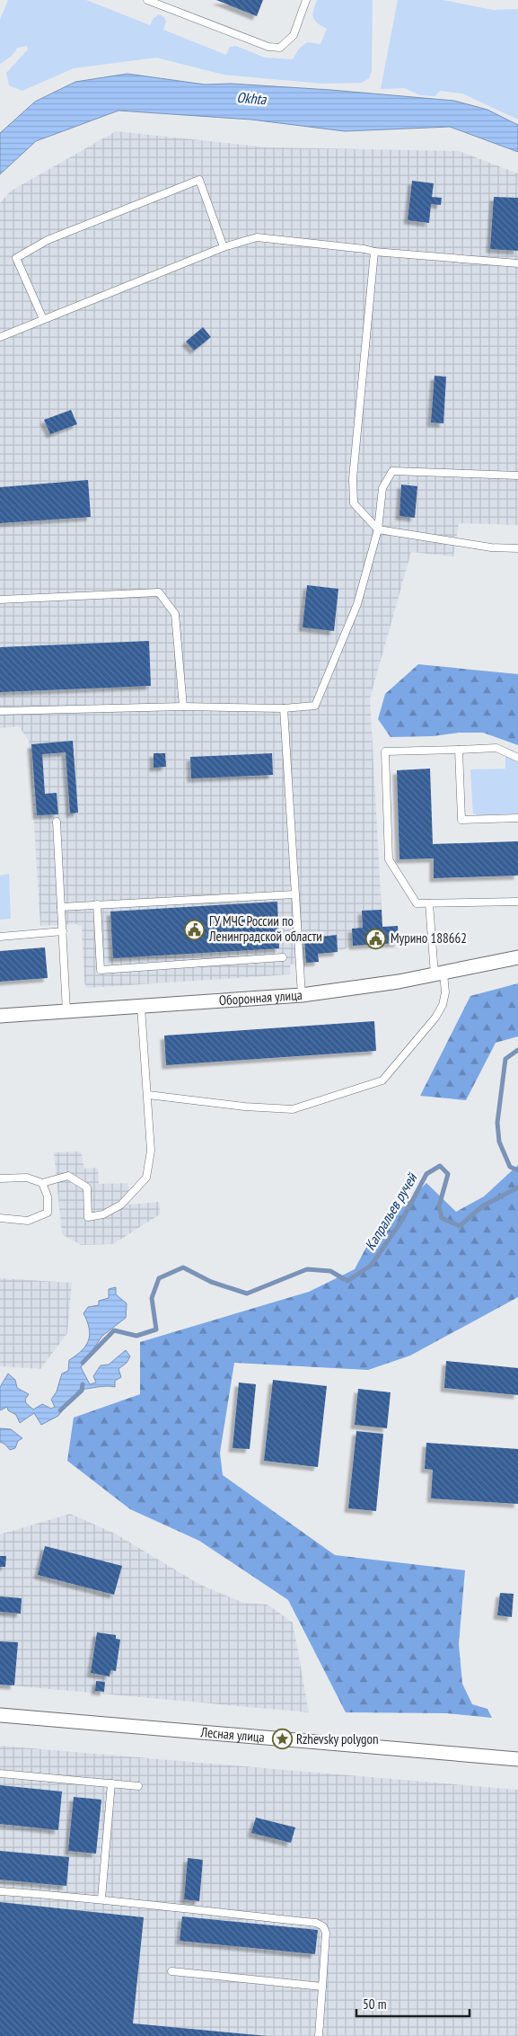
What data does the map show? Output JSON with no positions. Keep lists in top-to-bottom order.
{
  "streets": {
    "street": ["Оборонная улица", "Лесная улица"]
  },
  "water": ["Okhta", "Капральев ручей"],
  "places": {
    "public building": ["ГУ МЧС России по Ленинградской области", "Мурино 188662"],
    "place": ["Rzhevsky polygon"]
  },
  "scale_bar": "50 m"
}
